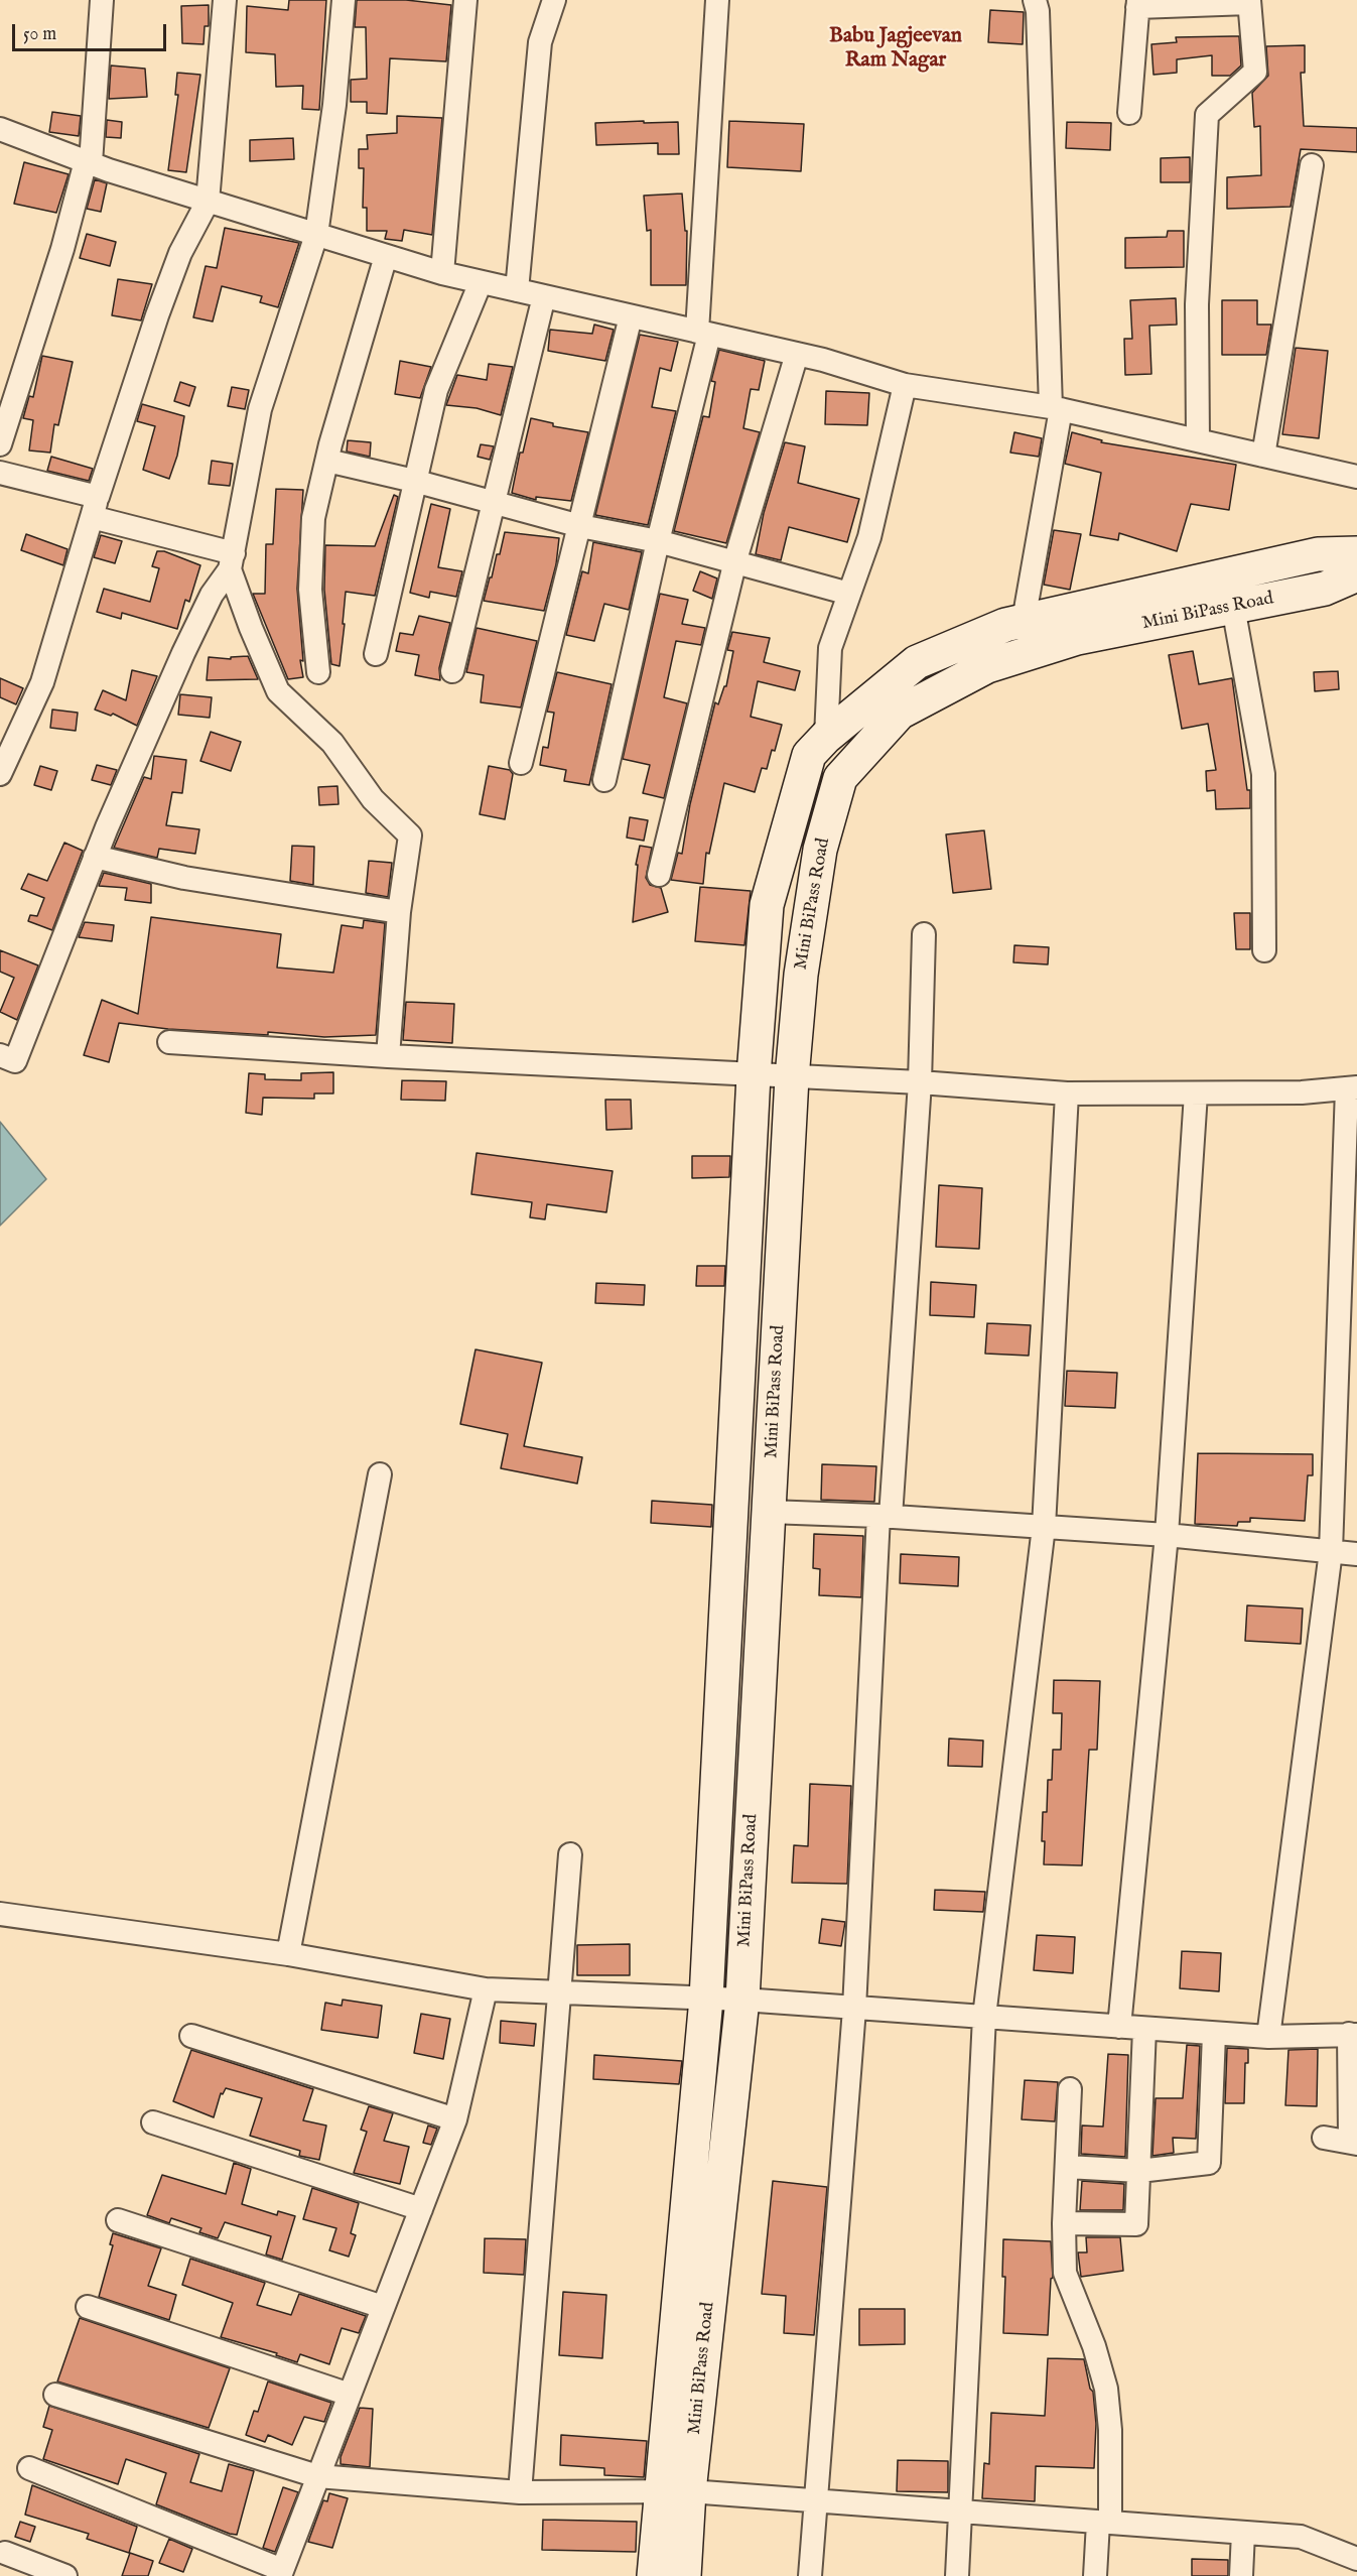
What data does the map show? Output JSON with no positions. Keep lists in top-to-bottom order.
{
  "streets": {
    "street": ["Mini BiPass Road"]
  },
  "districts": ["Babu Jagjeevan Ram Nagar"],
  "scale_bar": "50 m"
}
